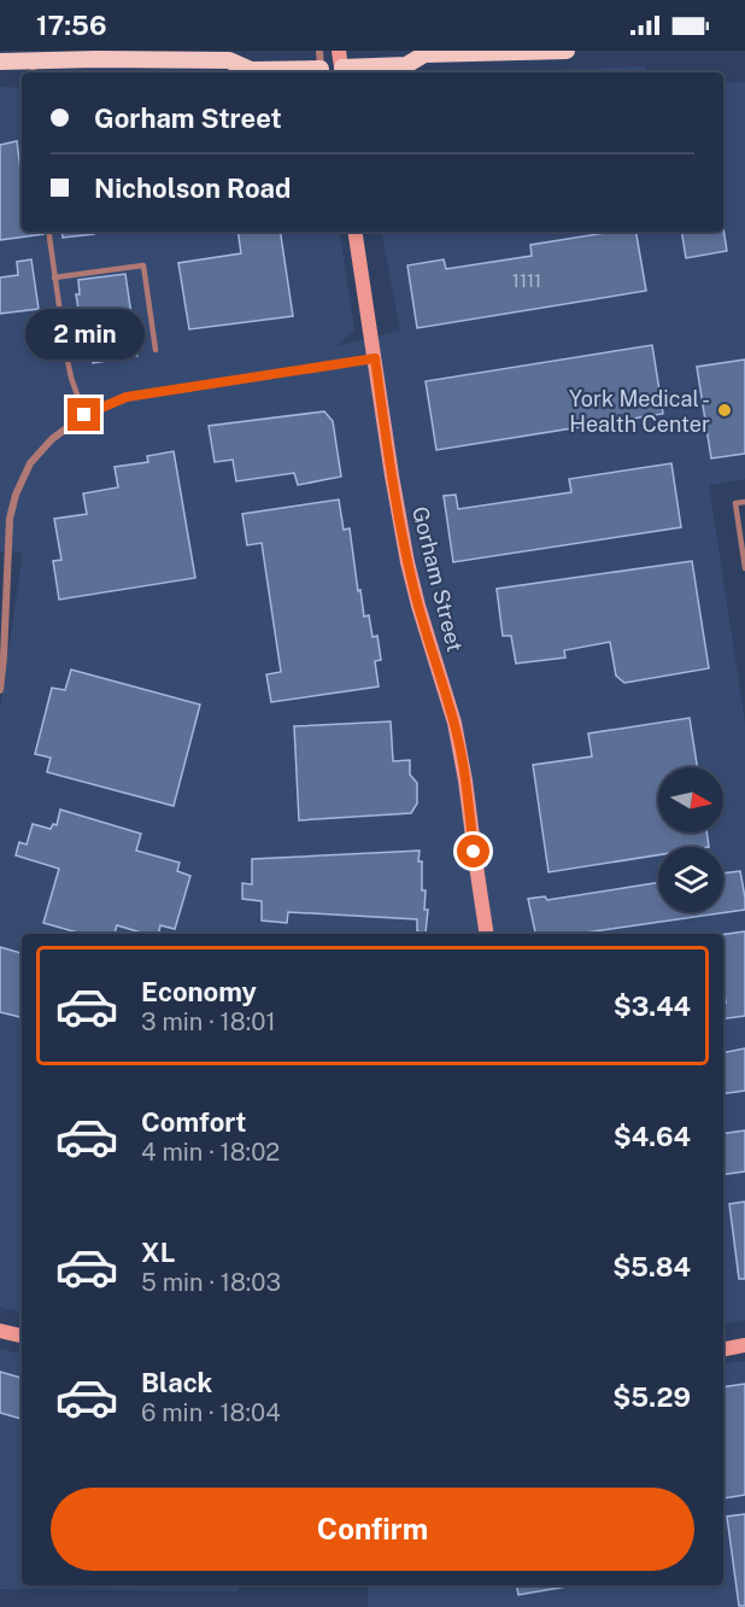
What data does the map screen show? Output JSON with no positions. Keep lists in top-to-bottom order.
{
  "streets": {
    "street": ["Gorham Street"]
  },
  "places": ["York Medical - Health Center"],
  "house_numbers": ["1111"],
  "north": "right",
  "page": {
    "status": "17:56",
    "banner": ["Gorham Street", "Nicholson Road"],
    "bubble": "2 min",
    "list": [
      {
        "name": "Economy",
        "note": "3 min · 18:01",
        "value": "$3.44"
      },
      {
        "name": "Comfort",
        "note": "4 min · 18:02",
        "value": "$4.64"
      },
      {
        "name": "XL",
        "note": "5 min · 18:03",
        "value": "$5.84"
      },
      {
        "name": "Black",
        "note": "6 min · 18:04",
        "value": "$5.29"
      }
    ],
    "buttons": "Confirm"
  }
}
